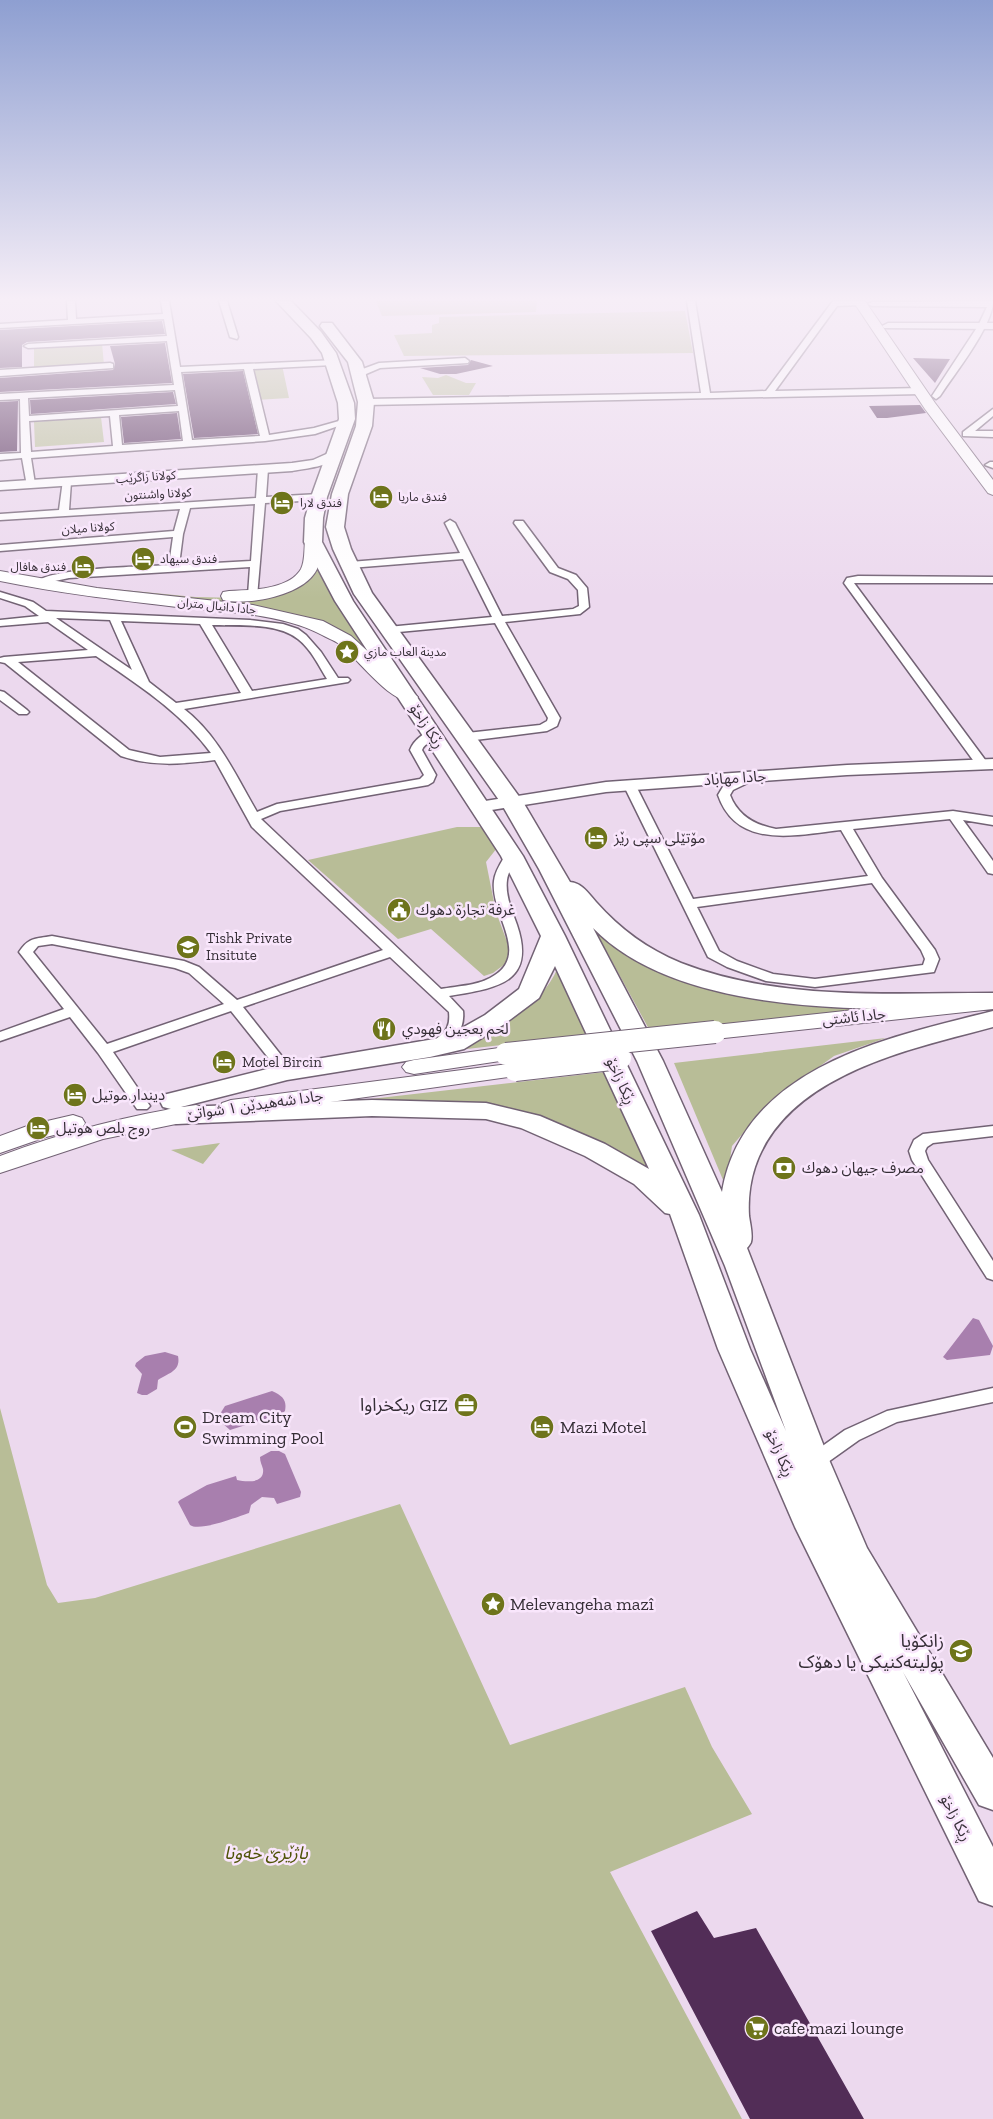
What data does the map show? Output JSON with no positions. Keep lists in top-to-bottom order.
{
  "streets": {
    "highway": ["ڕێکا زاخۆ"],
    "main road": ["جادا دانيال متران", "جادا ئاشتی", "جادا شەهیدێن ١ شواتێ"],
    "street": [
      "كولانا زاگرێب",
      "كولانا واشنتون",
      "كولانا ميلان",
      "جادا مهاباد"
    ]
  },
  "crossings": [
    ["جادا دانيال متران", "ڕێکا زاخۆ"],
    ["ڕێکا زاخۆ", "جادا مهاباد"]
  ],
  "parks": ["باژێرێ خه‌ونا"],
  "places": {
    "hotel": [
      "فندق ماريا",
      "فندق لارا",
      "فندق سيهاد",
      "فندق هافال",
      "مۆتێلی سپی رێز",
      "Motel Bircin",
      "ديندار موتيل",
      "روج بلص هوتيل",
      "Mazi Motel"
    ],
    "place": ["مدينة العاب مازي", "Melevangeha mazî"],
    "public building": ["غرفة تجارة دهوك"],
    "school or university": ["Tishk Private Insitute", "زانکۆیا پۆلیتەکنیکی یا دهۆک"],
    "restaurant": ["لحم بعجين فهودي"],
    "bank": ["مصرف جيهان دهوك"],
    "office": ["ريكخراوا GIZ"],
    "sports": ["Dream City Swimming Pool"],
    "supermarket": ["cafe mazi lounge"]
  }
}
